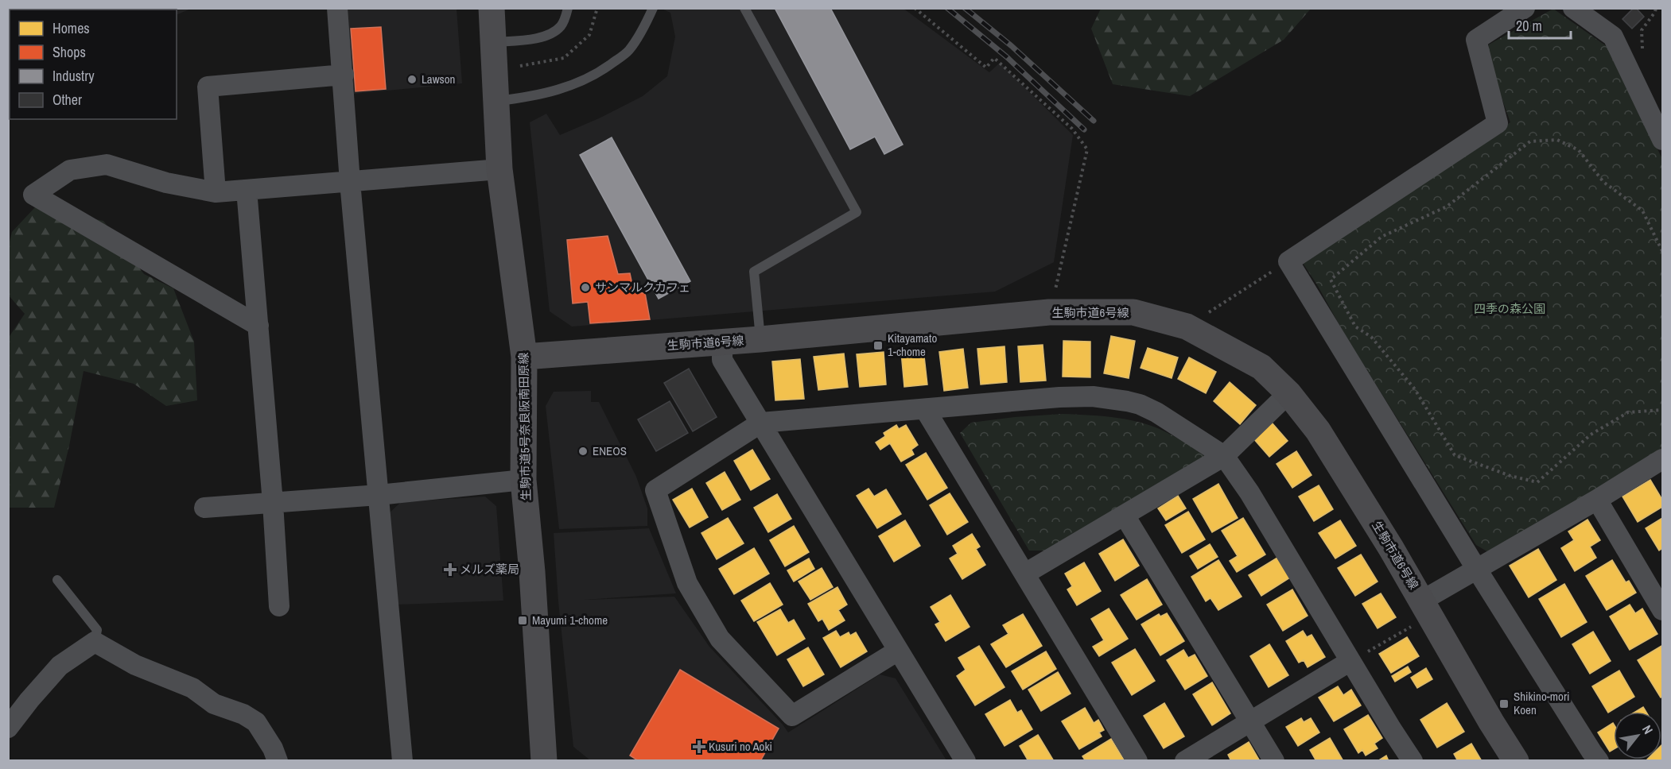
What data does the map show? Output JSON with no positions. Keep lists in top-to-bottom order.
{
  "streets": {
    "street": ["生駒市道6号線", "生駒市道5号奈良阪南田原線"]
  },
  "crossings": [
    ["生駒市道6号線", "生駒市道5号奈良阪南田原線"]
  ],
  "parks": ["四季の森公園"],
  "places": {
    "other": ["Lawson", "サンマルクカフェ", "ENEOS"],
    "transit": ["Kitayamato 1-chome", "Mayumi 1-chome", "Shikino-mori Koen"],
    "health": ["メルズ薬局", "Kusuri no Aoki"]
  },
  "legend": [
    "Homes",
    "Shops",
    "Industry",
    "Other"
  ],
  "scale_bar": "20 m",
  "north": "top right"
}
